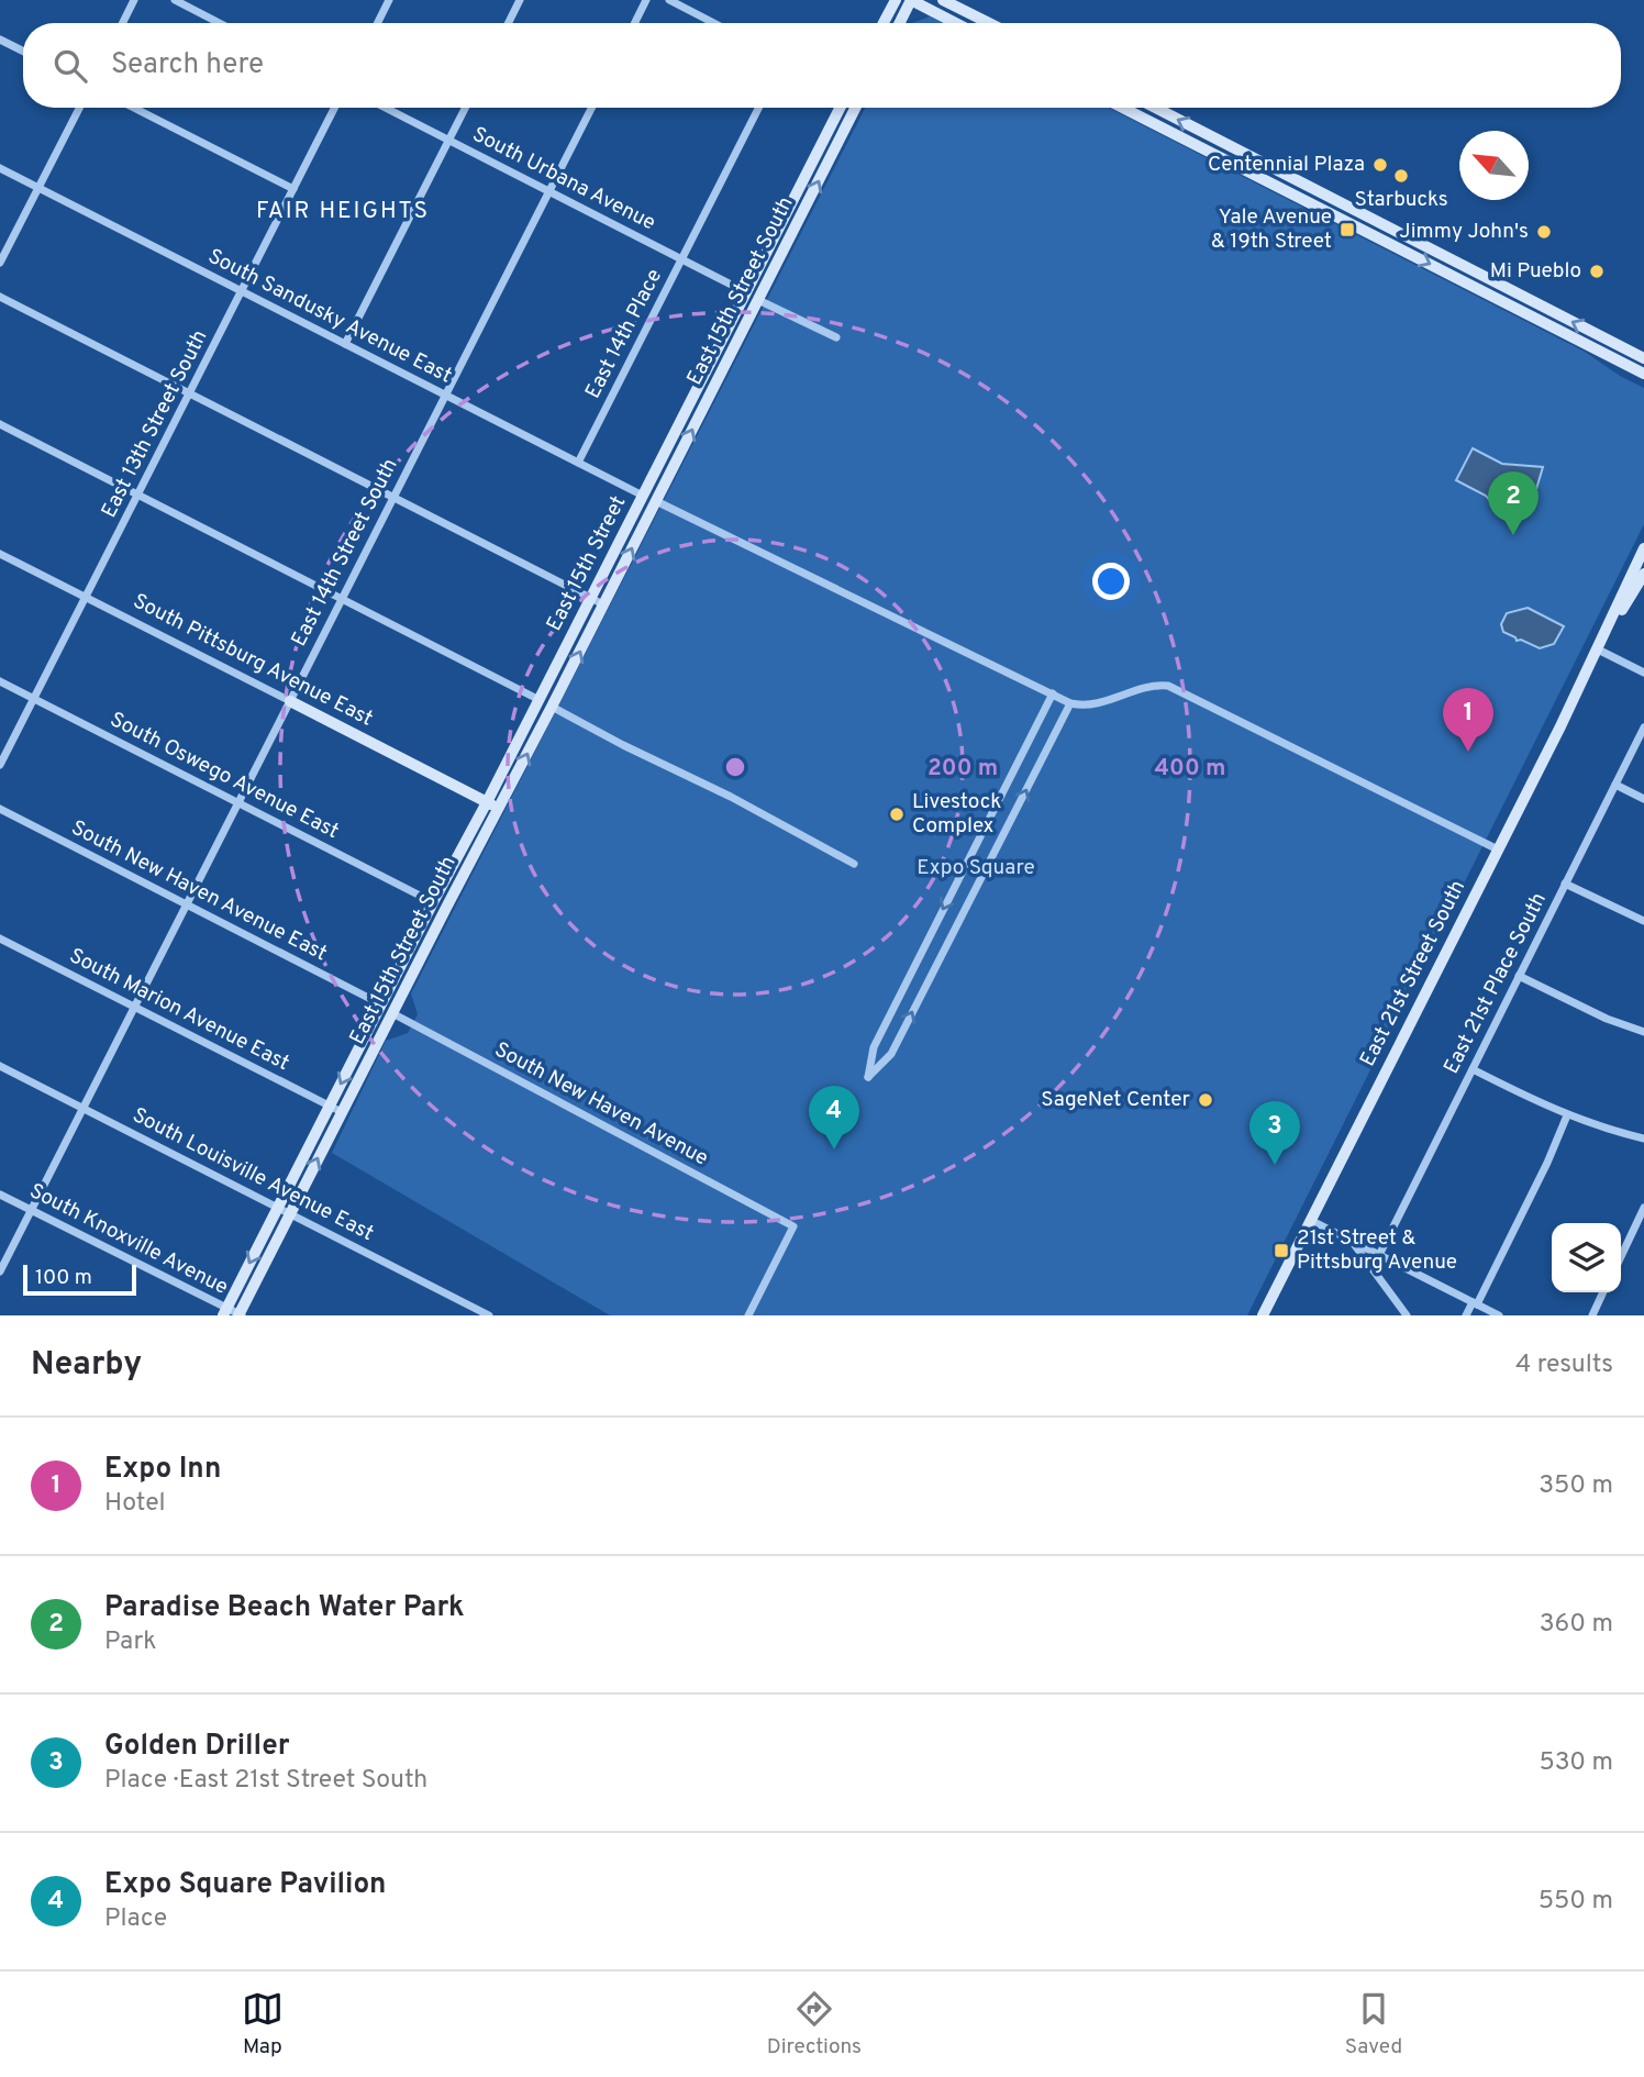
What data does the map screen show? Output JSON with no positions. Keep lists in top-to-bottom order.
{
  "streets": {
    "main road": [
      "East 15th Street South",
      "East 15th Street",
      "South Pittsburg Avenue East",
      "East 21st Street South"
    ],
    "street": [
      "South Urbana Avenue",
      "South Sandusky Avenue East",
      "East 14th Place",
      "East 13th Street South",
      "East 14th Street South",
      "South Oswego Avenue East",
      "South New Haven Avenue East",
      "East 21st Place South",
      "South Marion Avenue East",
      "South New Haven Avenue",
      "South Louisville Avenue East",
      "South Knoxville Avenue"
    ]
  },
  "crossings": [
    ["South Urbana Avenue", "East 15th Street South"],
    ["South Urbana Avenue", "East 14th Place"],
    ["South Urbana Avenue", "East 14th Street South"],
    ["East 15th Street South", "South Sandusky Avenue East"],
    ["East 15th Street South", "East 15th Street"],
    ["East 15th Street South", "South Pittsburg Avenue East"],
    ["East 15th Street South", "South Oswego Avenue East"],
    ["East 15th Street South", "South New Haven Avenue East"],
    ["East 15th Street South", "South Marion Avenue East"],
    ["East 15th Street South", "South New Haven Avenue"],
    ["East 15th Street South", "South Louisville Avenue East"],
    ["East 15th Street South", "South Knoxville Avenue"],
    ["South Sandusky Avenue East", "East 14th Place"],
    ["South Sandusky Avenue East", "East 13th Street South"],
    ["South Sandusky Avenue East", "East 14th Street South"],
    ["South Sandusky Avenue East", "East 15th Street"],
    ["East 13th Street South", "South Pittsburg Avenue East"],
    ["East 13th Street South", "South Oswego Avenue East"],
    ["East 14th Street South", "South Pittsburg Avenue East"],
    ["East 14th Street South", "South Oswego Avenue East"],
    ["East 14th Street South", "South New Haven Avenue East"],
    ["East 14th Street South", "South Marion Avenue East"],
    ["East 14th Street South", "South Louisville Avenue East"],
    ["East 14th Street South", "South Knoxville Avenue"]
  ],
  "districts": ["FAIR HEIGHTS"],
  "parks": ["Expo Square"],
  "places": {
    "other": [
      "Centennial Plaza",
      "Starbucks",
      "Jimmy John's",
      "Mi Pueblo",
      "Livestock Complex",
      "SageNet Center"
    ],
    "transit": ["Yale Avenue & 19th Street", "21st Street & Pittsburg Avenue"]
  },
  "scale_bar": "100 m",
  "north": "top left",
  "page": {
    "search": "Search here",
    "pins": [
      "2",
      "1",
      "4",
      "3"
    ],
    "scale": "100 m",
    "heading": ["Nearby", "4 results"],
    "list": [
      {
        "mark": "1",
        "name": "Expo Inn",
        "note": "Hotel",
        "value": "350 m"
      },
      {
        "mark": "2",
        "name": "Paradise Beach Water Park",
        "note": "Park",
        "value": "360 m"
      },
      {
        "mark": "3",
        "name": "Golden Driller",
        "note": "Place · East 21st Street South",
        "value": "530 m"
      },
      {
        "mark": "4",
        "name": "Expo Square Pavilion",
        "note": "Place",
        "value": "550 m"
      }
    ],
    "nav": ["Map", "Directions", "Saved"]
  },
  "rings": ["200 m", "400 m"]
}
